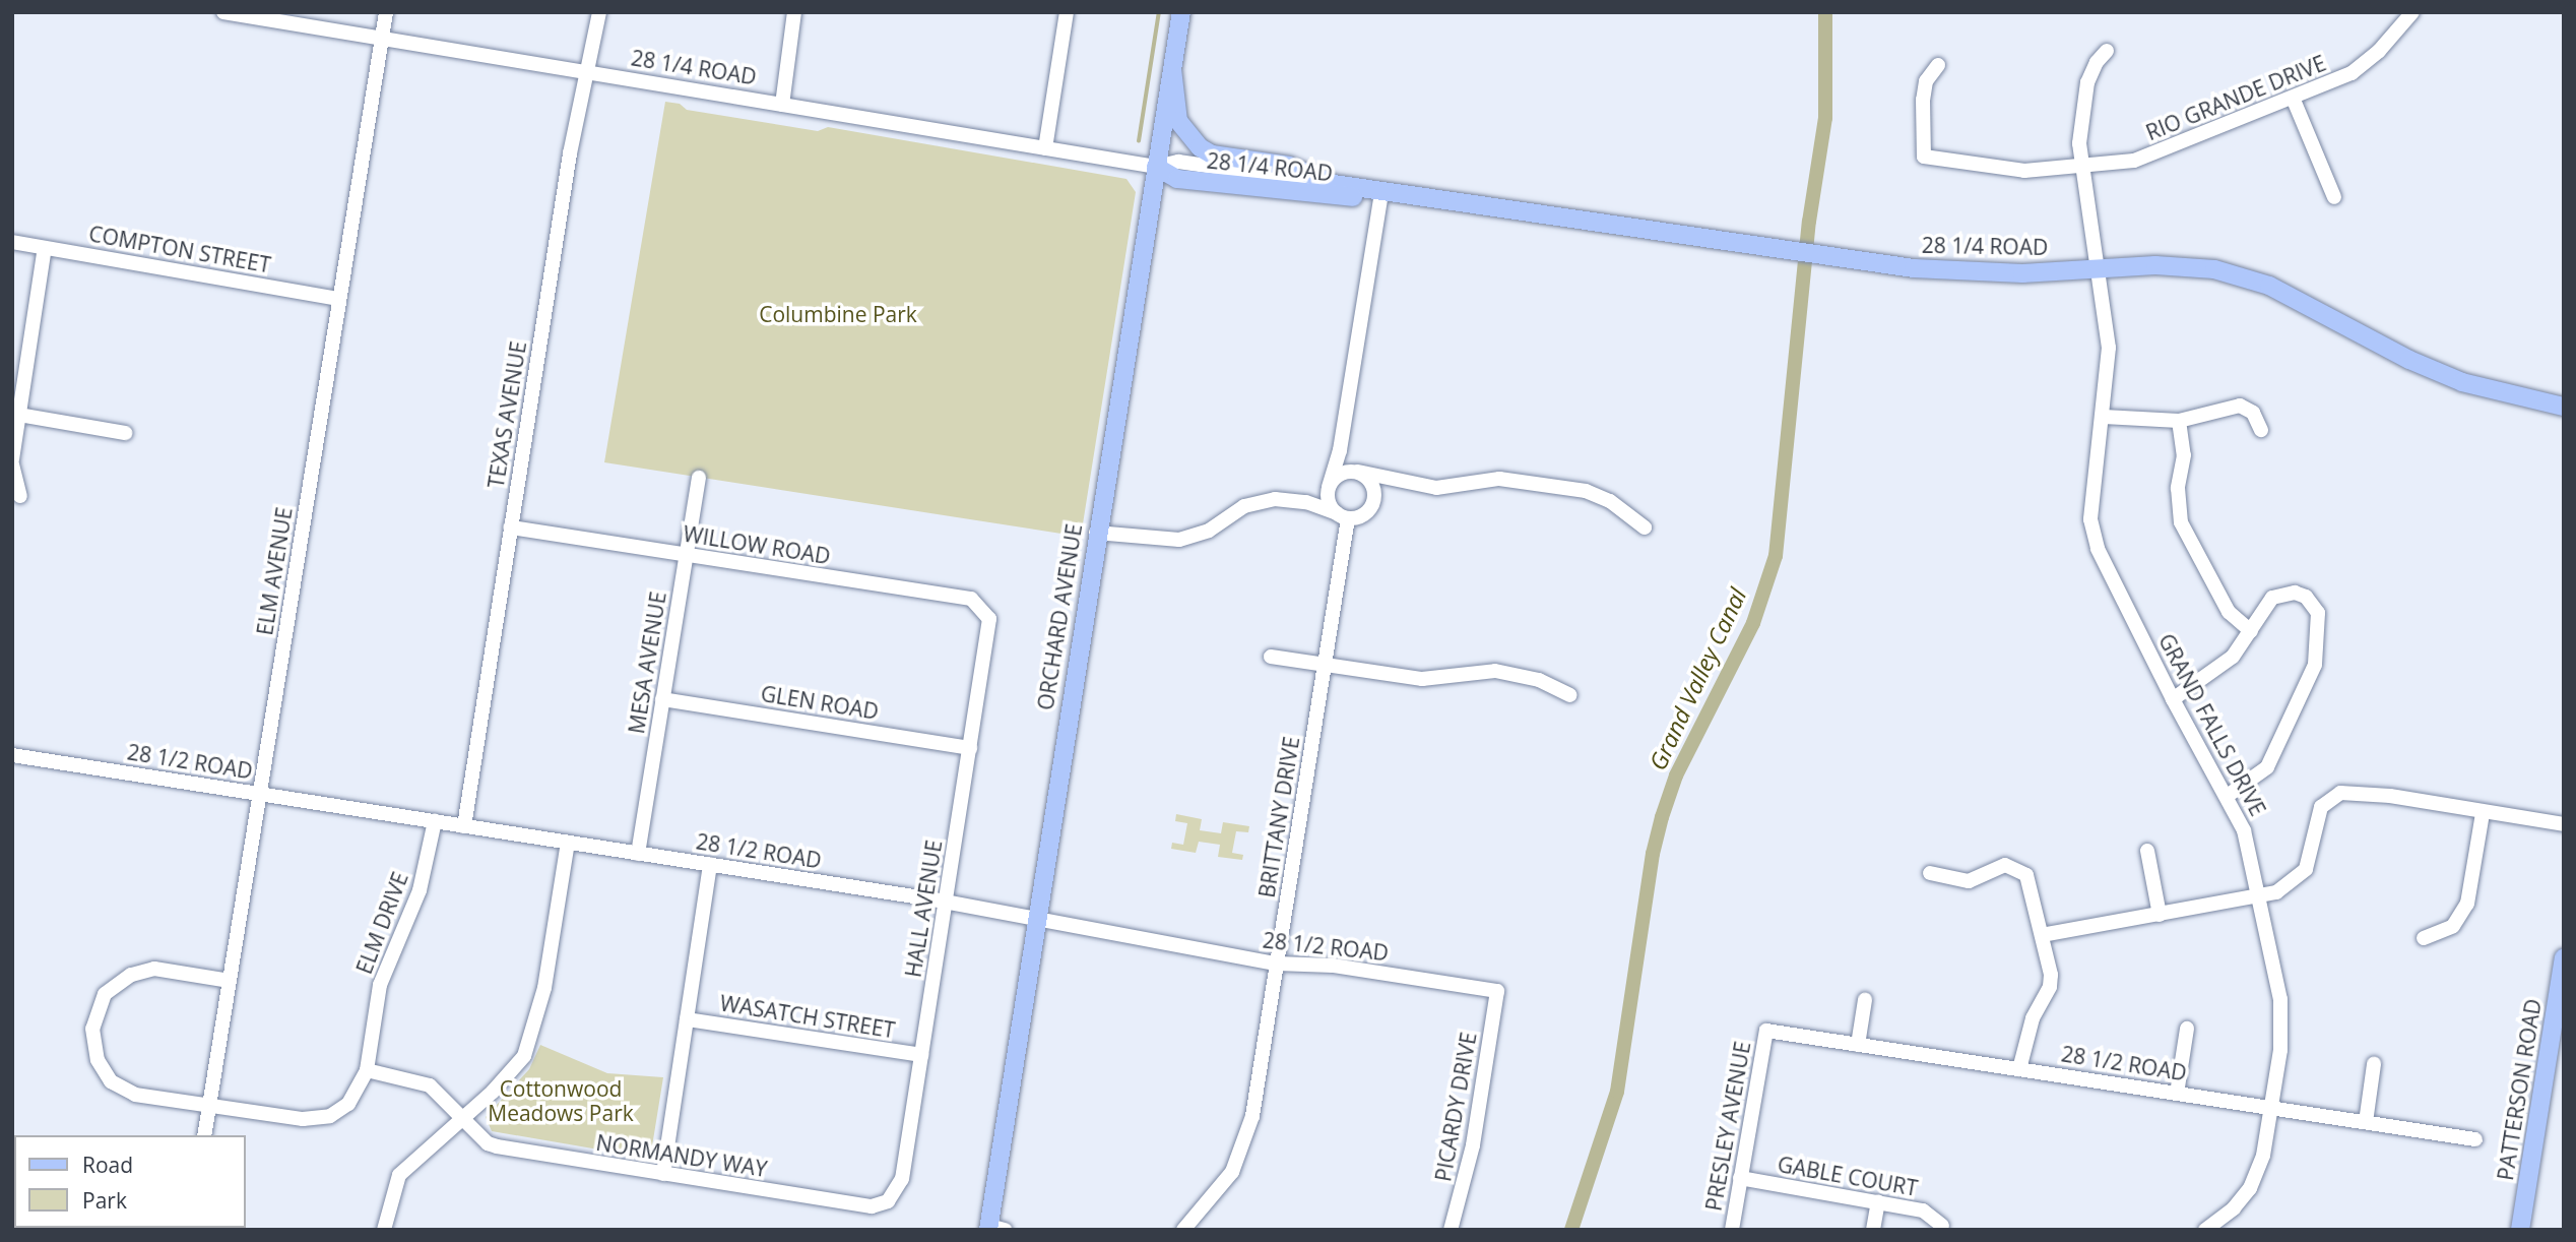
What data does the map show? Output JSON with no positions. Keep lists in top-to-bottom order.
{
  "streets": {
    "main road": ["28 1/4 ROAD", "ORCHARD AVENUE", "PATTERSON ROAD"],
    "street": [
      "RIO GRANDE DRIVE",
      "COMPTON STREET",
      "TEXAS AVENUE",
      "WILLOW ROAD",
      "ELM AVENUE",
      "MESA AVENUE",
      "GLEN ROAD",
      "GRAND FALLS DRIVE",
      "28 1/2 ROAD",
      "BRITTANY DRIVE",
      "HALL AVENUE",
      "ELM DRIVE",
      "WASATCH STREET",
      "PICARDY DRIVE",
      "PRESLEY AVENUE",
      "NORMANDY WAY",
      "GABLE COURT"
    ]
  },
  "crossings": [
    ["28 1/4 ROAD", "TEXAS AVENUE"],
    ["28 1/4 ROAD", "ELM AVENUE"],
    ["28 1/4 ROAD", "ORCHARD AVENUE"],
    ["28 1/4 ROAD", "GRAND FALLS DRIVE"],
    ["RIO GRANDE DRIVE", "GRAND FALLS DRIVE"],
    ["COMPTON STREET", "ELM AVENUE"],
    ["TEXAS AVENUE", "WILLOW ROAD"],
    ["TEXAS AVENUE", "28 1/2 ROAD"],
    ["WILLOW ROAD", "MESA AVENUE"],
    ["WILLOW ROAD", "HALL AVENUE"],
    ["ELM AVENUE", "28 1/2 ROAD"],
    ["ELM AVENUE", "ELM DRIVE"],
    ["ORCHARD AVENUE", "28 1/2 ROAD"],
    ["MESA AVENUE", "GLEN ROAD"],
    ["MESA AVENUE", "28 1/2 ROAD"],
    ["GLEN ROAD", "HALL AVENUE"],
    ["GRAND FALLS DRIVE", "28 1/2 ROAD"],
    ["28 1/2 ROAD", "BRITTANY DRIVE"],
    ["28 1/2 ROAD", "HALL AVENUE"],
    ["28 1/2 ROAD", "ELM DRIVE"],
    ["28 1/2 ROAD", "PICARDY DRIVE"],
    ["28 1/2 ROAD", "PRESLEY AVENUE"],
    ["HALL AVENUE", "WASATCH STREET"],
    ["HALL AVENUE", "NORMANDY WAY"],
    ["ELM DRIVE", "NORMANDY WAY"],
    ["PRESLEY AVENUE", "GABLE COURT"]
  ],
  "water": ["Grand Valley Canal"],
  "parks": ["Columbine Park", "Cottonwood Meadows Park"],
  "legend": ["Road", "Park"]
}
